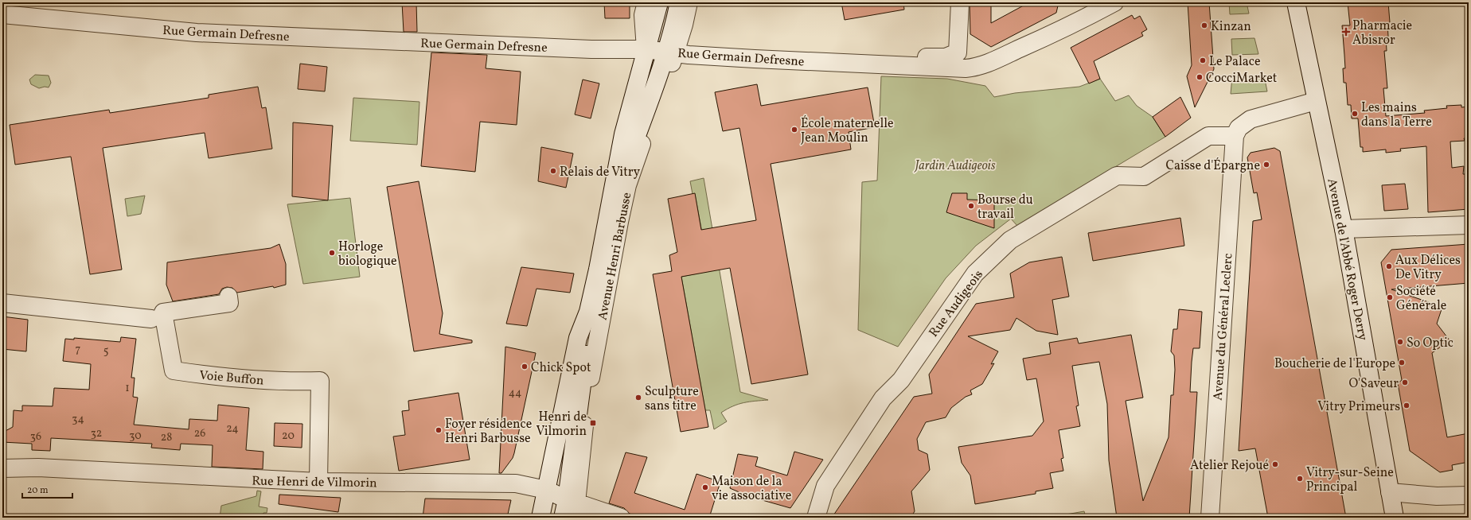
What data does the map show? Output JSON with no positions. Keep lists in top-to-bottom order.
{
  "streets": {
    "street": [
      "Rue Germain Defresne",
      "Avenue Henri Barbusse",
      "Avenue de l'Abbé Roger Derry",
      "Rue Audigeois",
      "Avenue du Général Leclerc",
      "Voie Buffon",
      "Rue Henri de Vilmorin"
    ]
  },
  "crossings": [
    ["Rue Germain Defresne", "Avenue Henri Barbusse"],
    ["Avenue Henri Barbusse", "Rue Henri de Vilmorin"],
    ["Rue Audigeois", "Avenue du Général Leclerc"],
    ["Voie Buffon", "Rue Henri de Vilmorin"]
  ],
  "parks": ["Jardin Audigeois"],
  "places": {
    "other": [
      "Kinzan",
      "Le Palace",
      "CocciMarket",
      "Les mains dans la Terre",
      "École maternelle Jean Moulin",
      "Caisse d'Épargne",
      "Relais de Vitry",
      "Bourse du travail",
      "Horloge biologique",
      "Aux Délices De Vitry",
      "Société Générale",
      "So Optic",
      "Boucherie de l'Europe",
      "Chick Spot",
      "O'Saveur",
      "Sculpture sans titre",
      "Vitry Primeurs",
      "Foyer résidence Henri Barbusse",
      "Atelier Rejoué",
      "Vitry-sur-Seine Principal",
      "Maison de la vie associative"
    ],
    "health": ["Pharmacie Abisror"],
    "transit": ["Henri de Vilmorin"]
  },
  "house_numbers": [
    "7",
    "5",
    "1",
    "44",
    "34",
    "24",
    "32",
    "26",
    "30",
    "20",
    "36",
    "28"
  ],
  "scale_bar": "20 m"
}
